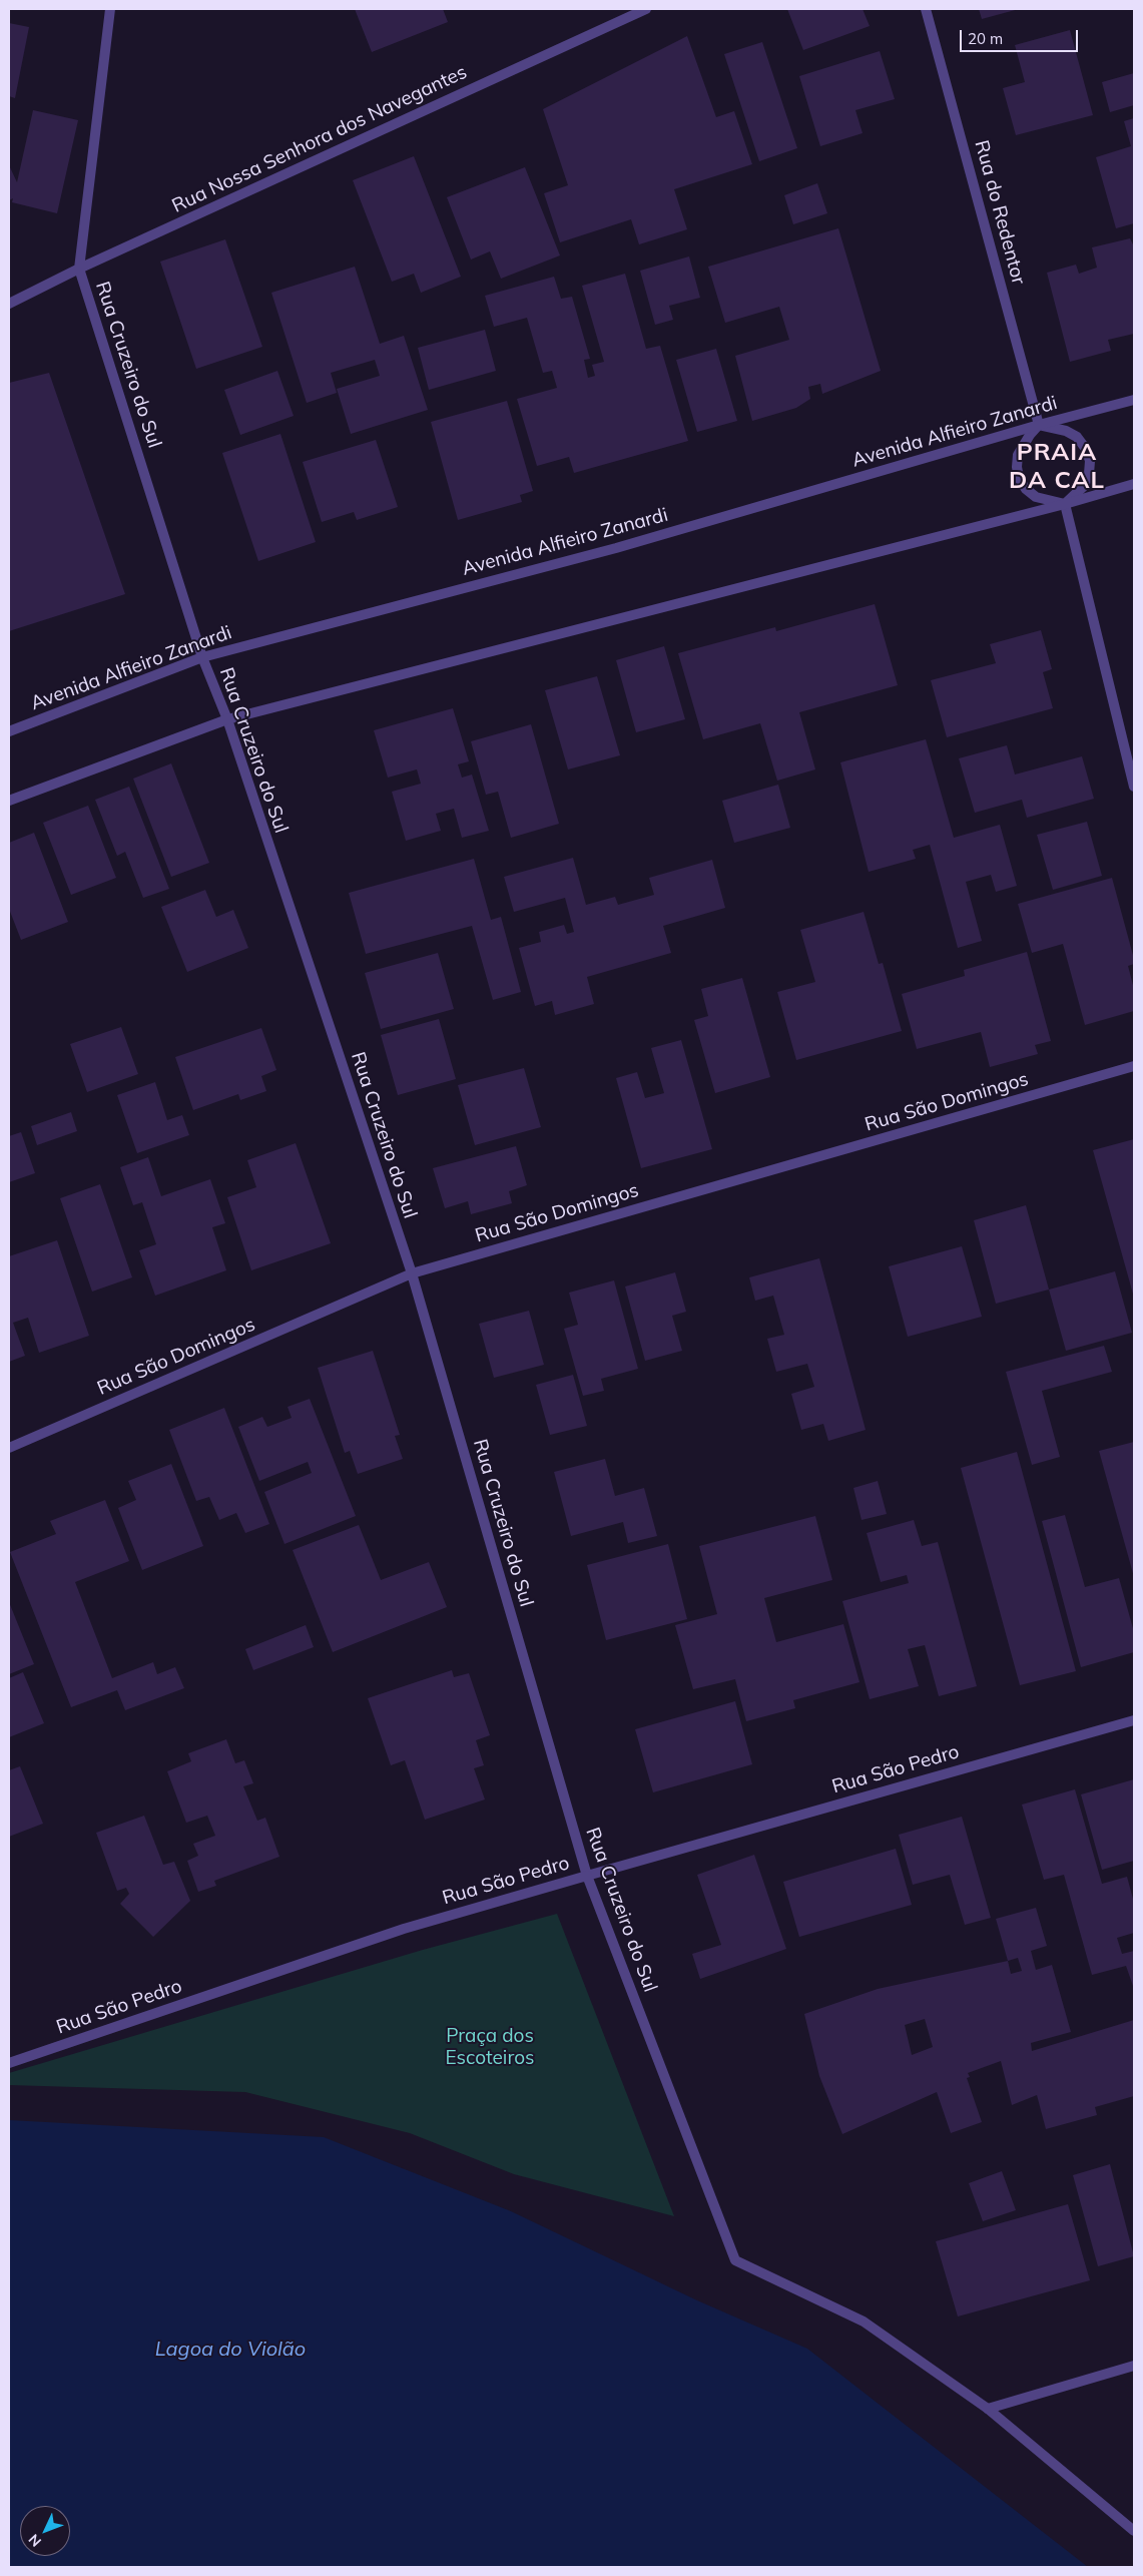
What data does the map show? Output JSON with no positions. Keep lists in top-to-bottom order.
{
  "streets": {
    "street": [
      "Rua Nossa Senhora dos Navegantes",
      "Rua do Redentor",
      "Rua Cruzeiro do Sul",
      "Avenida Alfieiro Zanardi",
      "Rua São Domingos",
      "Rua São Pedro"
    ]
  },
  "crossings": [
    ["Rua Nossa Senhora dos Navegantes", "Rua Cruzeiro do Sul"],
    ["Rua do Redentor", "Avenida Alfieiro Zanardi"],
    ["Rua Cruzeiro do Sul", "Avenida Alfieiro Zanardi"],
    ["Rua Cruzeiro do Sul", "Rua São Domingos"],
    ["Rua Cruzeiro do Sul", "Rua São Pedro"]
  ],
  "districts": ["PRAIA DA CAL"],
  "water": ["Lagoa do Violão"],
  "parks": ["Praça dos Escoteiros"],
  "scale_bar": "20 m",
  "north": "bottom left"
}
